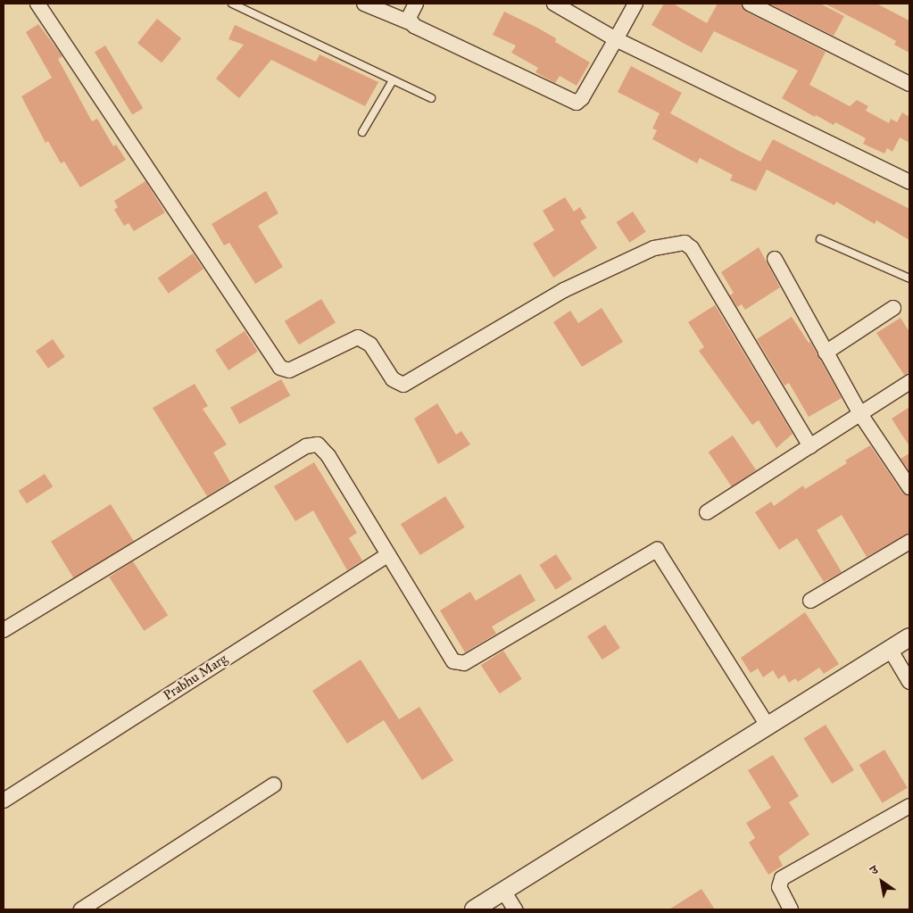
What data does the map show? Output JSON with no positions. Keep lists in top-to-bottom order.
{
  "streets": {
    "street": ["Prabhu Marg"]
  },
  "north": "top left"
}
